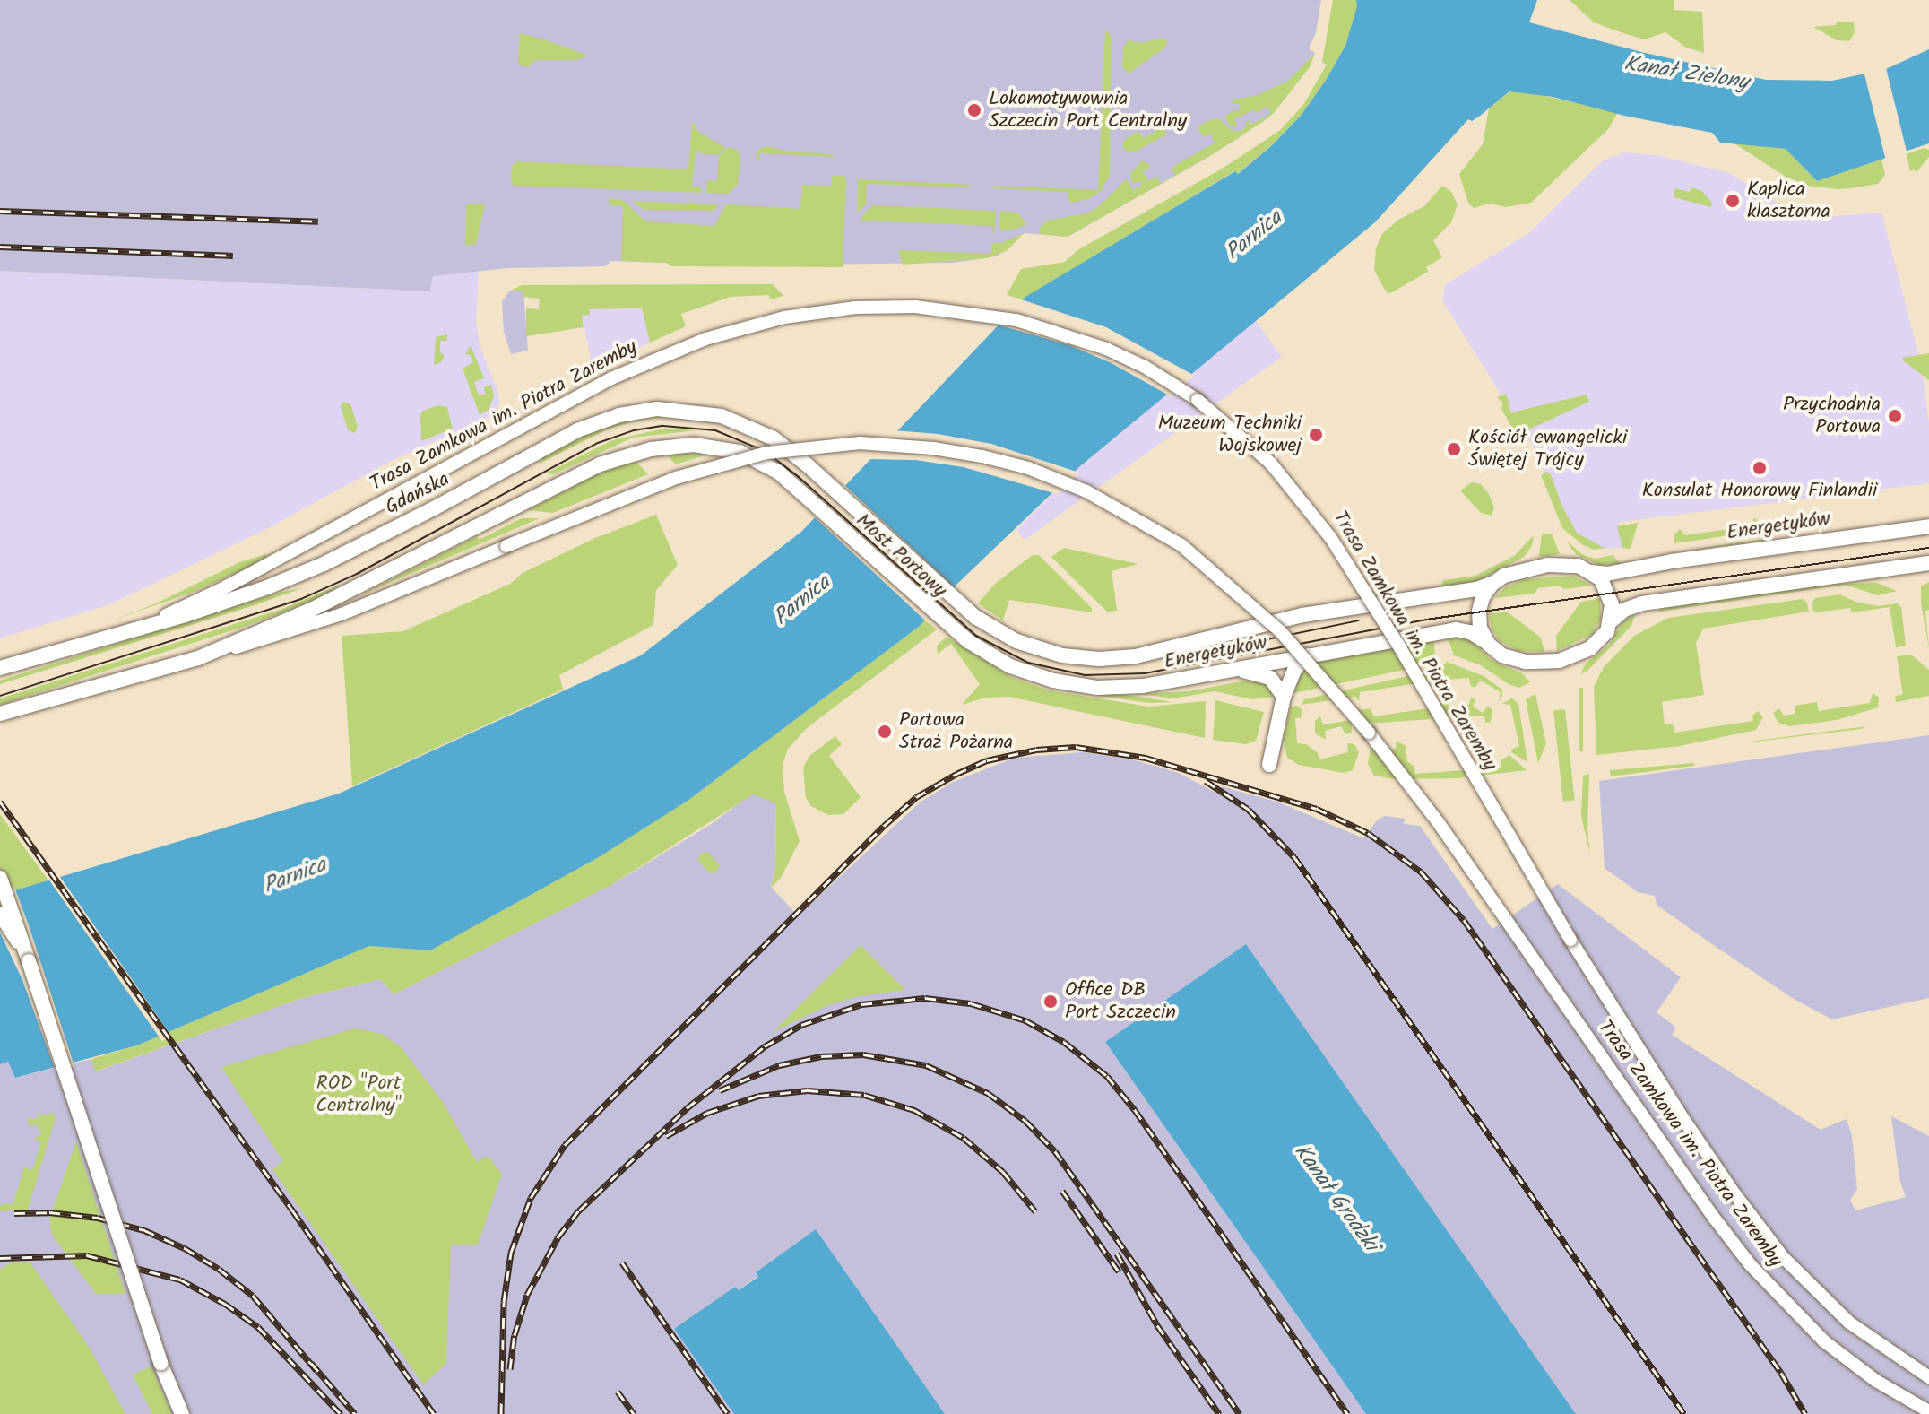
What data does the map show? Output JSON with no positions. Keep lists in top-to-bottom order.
{
  "streets": {
    "main road": [
      "Trasa Zamkowa im. Piotra Zaremby",
      "Gdańska",
      "Energetyków",
      "Most Portowy"
    ]
  },
  "crossings": [
    ["Trasa Zamkowa im. Piotra Zaremby", "Gdańska"],
    ["Trasa Zamkowa im. Piotra Zaremby", "Most Portowy"],
    ["Gdańska", "Most Portowy"],
    ["Energetyków", "Most Portowy"]
  ],
  "water": ["Kanał Zielony", "Parnica", "Kanał Grodzki"],
  "parks": ["ROD \"Port Centralny\""],
  "places": [
    "Lokomotywownia Szczecin Port Centralny",
    "Kaplica klasztorna",
    "Przychodnia Portowa",
    "Muzeum Techniki Wojskowej",
    "Kościół ewangelicki Świętej Trójcy",
    "Konsulat Honorowy Finlandii",
    "Portowa Straż Pożarna",
    "Office DB Port Szczecin"
  ]
}
